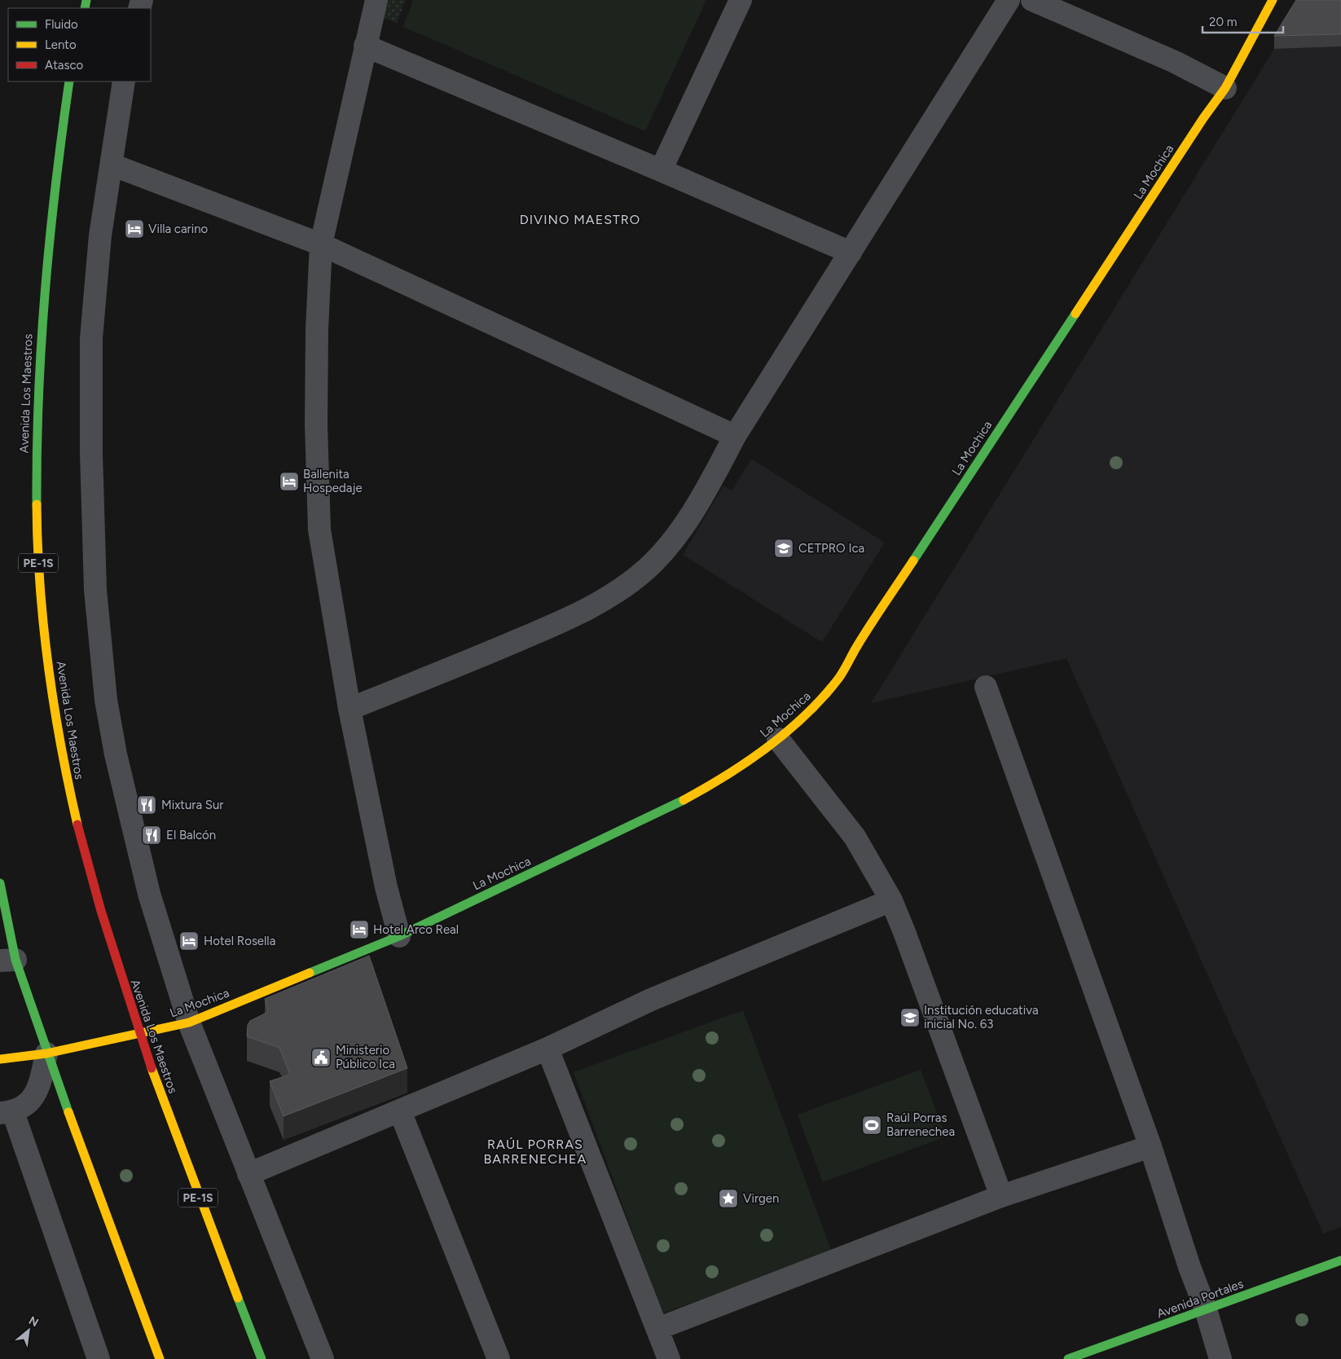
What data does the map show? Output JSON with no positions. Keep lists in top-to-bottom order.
{
  "streets": {
    "main road": [
      "La Mochica",
      "Avenida Los Maestros",
      "PE-1S",
      "Avenida Portales"
    ]
  },
  "crossings": [
    ["La Mochica", "Avenida Los Maestros"]
  ],
  "districts": ["DIVINO MAESTRO", "RAÚL PORRAS BARRENECHEA"],
  "places": {
    "hotel": [
      "Villa carino",
      "Ballenita Hospedaje",
      "Hotel Arco Real",
      "Hotel Rosella"
    ],
    "school or university": ["CETPRO Ica", "Institución educativa inicial No. 63"],
    "restaurant": ["Mixtura Sur", "El Balcón"],
    "public building": ["Ministerio Público Ica"],
    "sports": ["Raúl Porras Barrenechea"],
    "place": ["Virgen"]
  },
  "legend": ["Fluido", "Lento", "Atasco"],
  "scale_bar": "20 m",
  "north": "top right"
}
